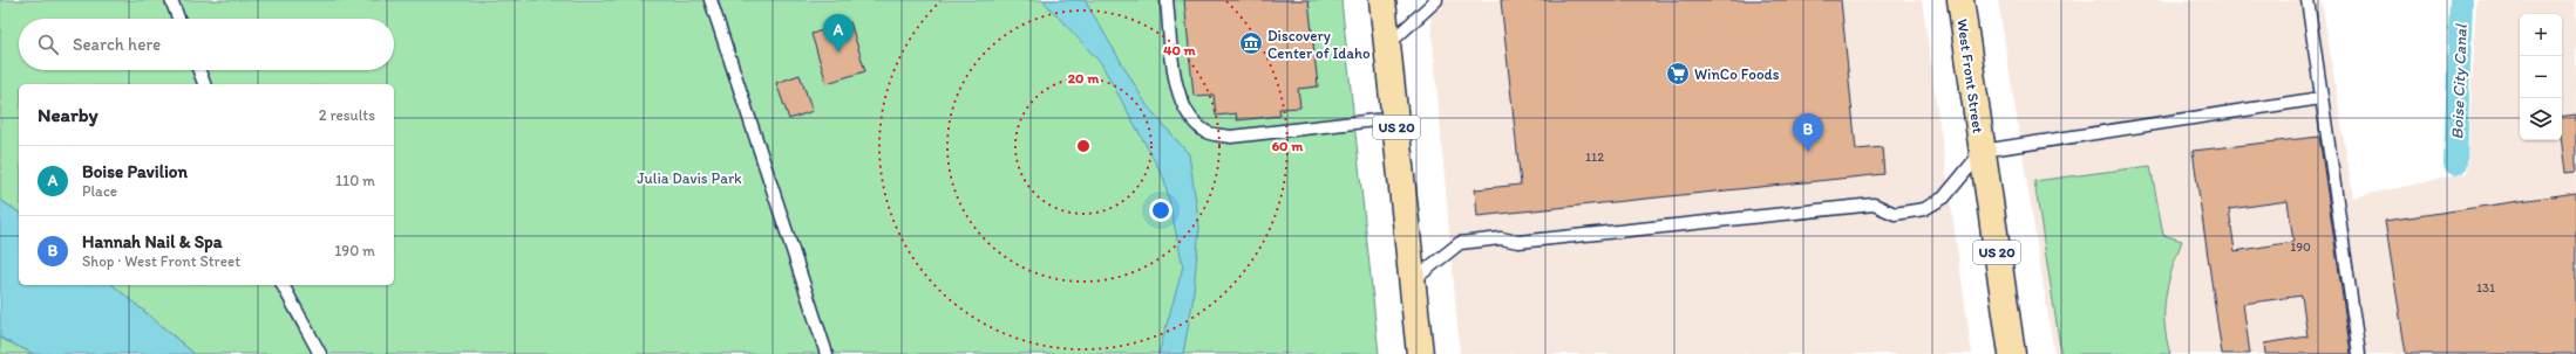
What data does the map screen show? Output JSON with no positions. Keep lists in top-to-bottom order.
{
  "streets": {
    "main road": ["West Front Street", "US 20"]
  },
  "crossings": [
    ["West Front Street", "US 20"]
  ],
  "water": ["Boise City Canal"],
  "parks": ["Julia Davis Park"],
  "places": {
    "museum": ["Discovery Center of Idaho"],
    "supermarket": ["WinCo Foods"]
  },
  "house_numbers": ["112", "190", "131"],
  "page": {
    "map_buttons": ["+", "−"],
    "pins": ["A", "B"],
    "search": "Search here",
    "heading": ["Nearby", "2 results"],
    "list": [
      {
        "mark": "A",
        "name": "Boise Pavilion",
        "note": "Place",
        "value": "110 m"
      },
      {
        "mark": "B",
        "name": "Hannah Nail & Spa",
        "note": "Shop · West Front Street",
        "value": "190 m"
      }
    ]
  },
  "rings": ["40 m", "20 m", "60 m"]
}
